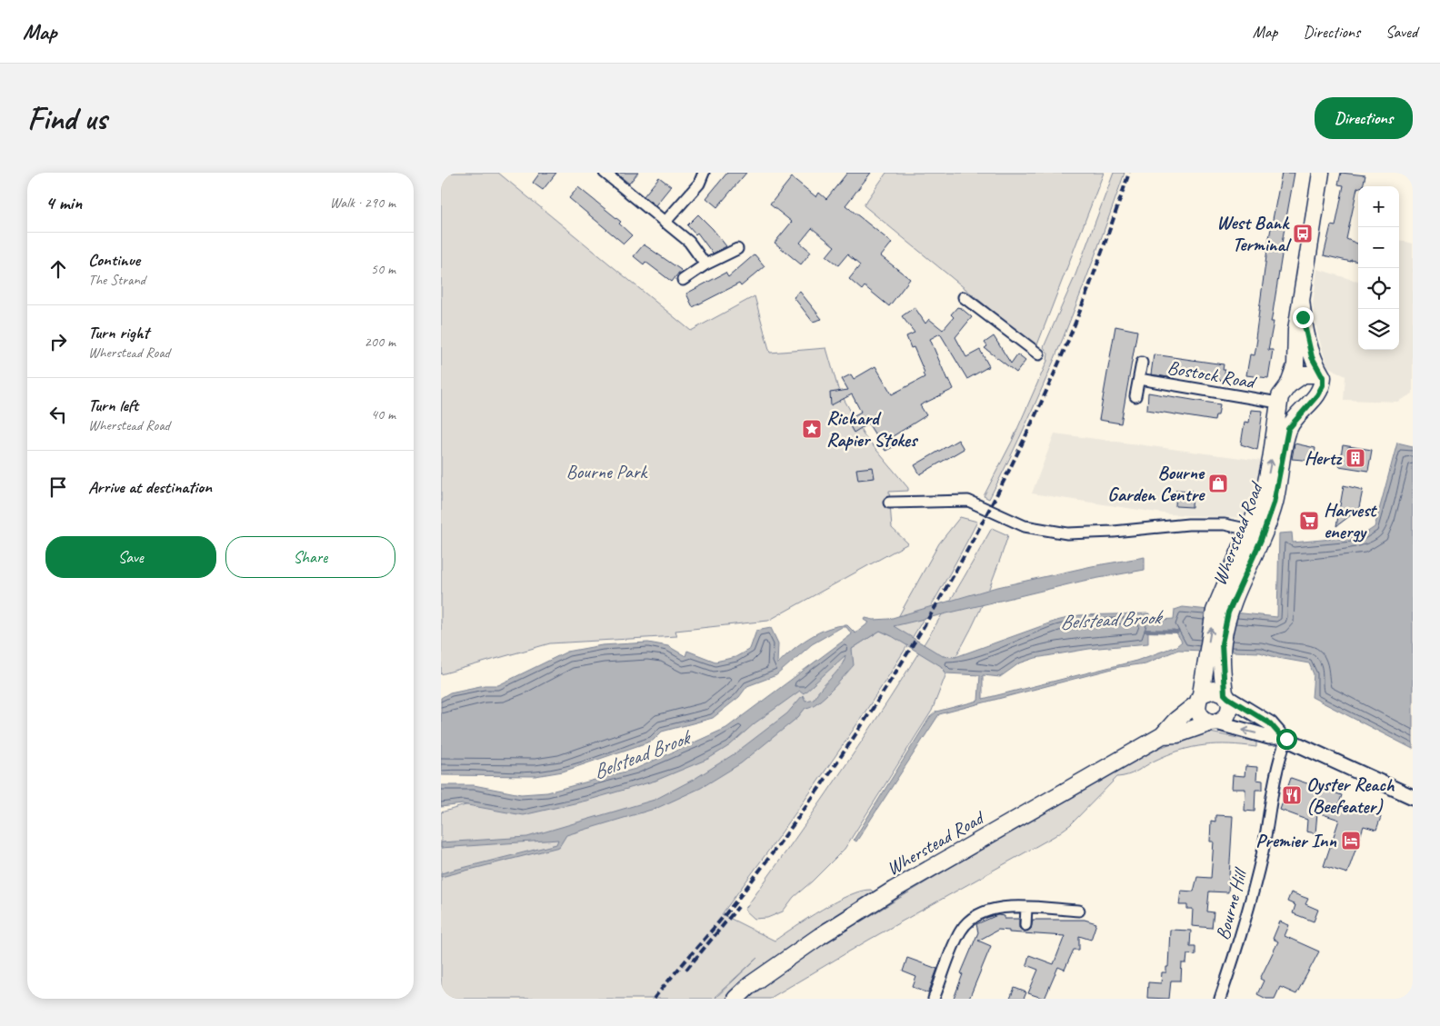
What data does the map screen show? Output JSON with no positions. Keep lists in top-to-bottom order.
{
  "streets": {
    "main road": ["Wherstead Road"],
    "street": ["Bostock Road", "Bourne Hill"]
  },
  "crossings": [
    ["Bostock Road", "Wherstead Road"]
  ],
  "water": ["Belstead Brook"],
  "parks": ["Bourne Park"],
  "places": {
    "bus stop": ["West Bank Terminal"],
    "place": ["Richard Rapier Stokes"],
    "building": ["Hertz"],
    "shop": ["Bourne Garden Centre"],
    "supermarket": ["Harvest energy"],
    "restaurant": ["Oyster Reach (Beefeater)"],
    "hotel": ["Premier Inn"]
  },
  "page": {
    "header": "Map",
    "nav": ["Map", "Directions", "Saved"],
    "buttons": [
      "Directions",
      ["Save", "Share"]
    ],
    "title": "Find us",
    "heading": ["4 min", "Walk · 290 m"],
    "map_buttons": ["+", "−"],
    "list": [
      ["Continue", "The Strand", "50 m"],
      ["Turn right", "Wherstead Road", "200 m"],
      ["Turn left", "Wherstead Road", "40 m"],
      "Arrive at destination"
    ]
  }
}
